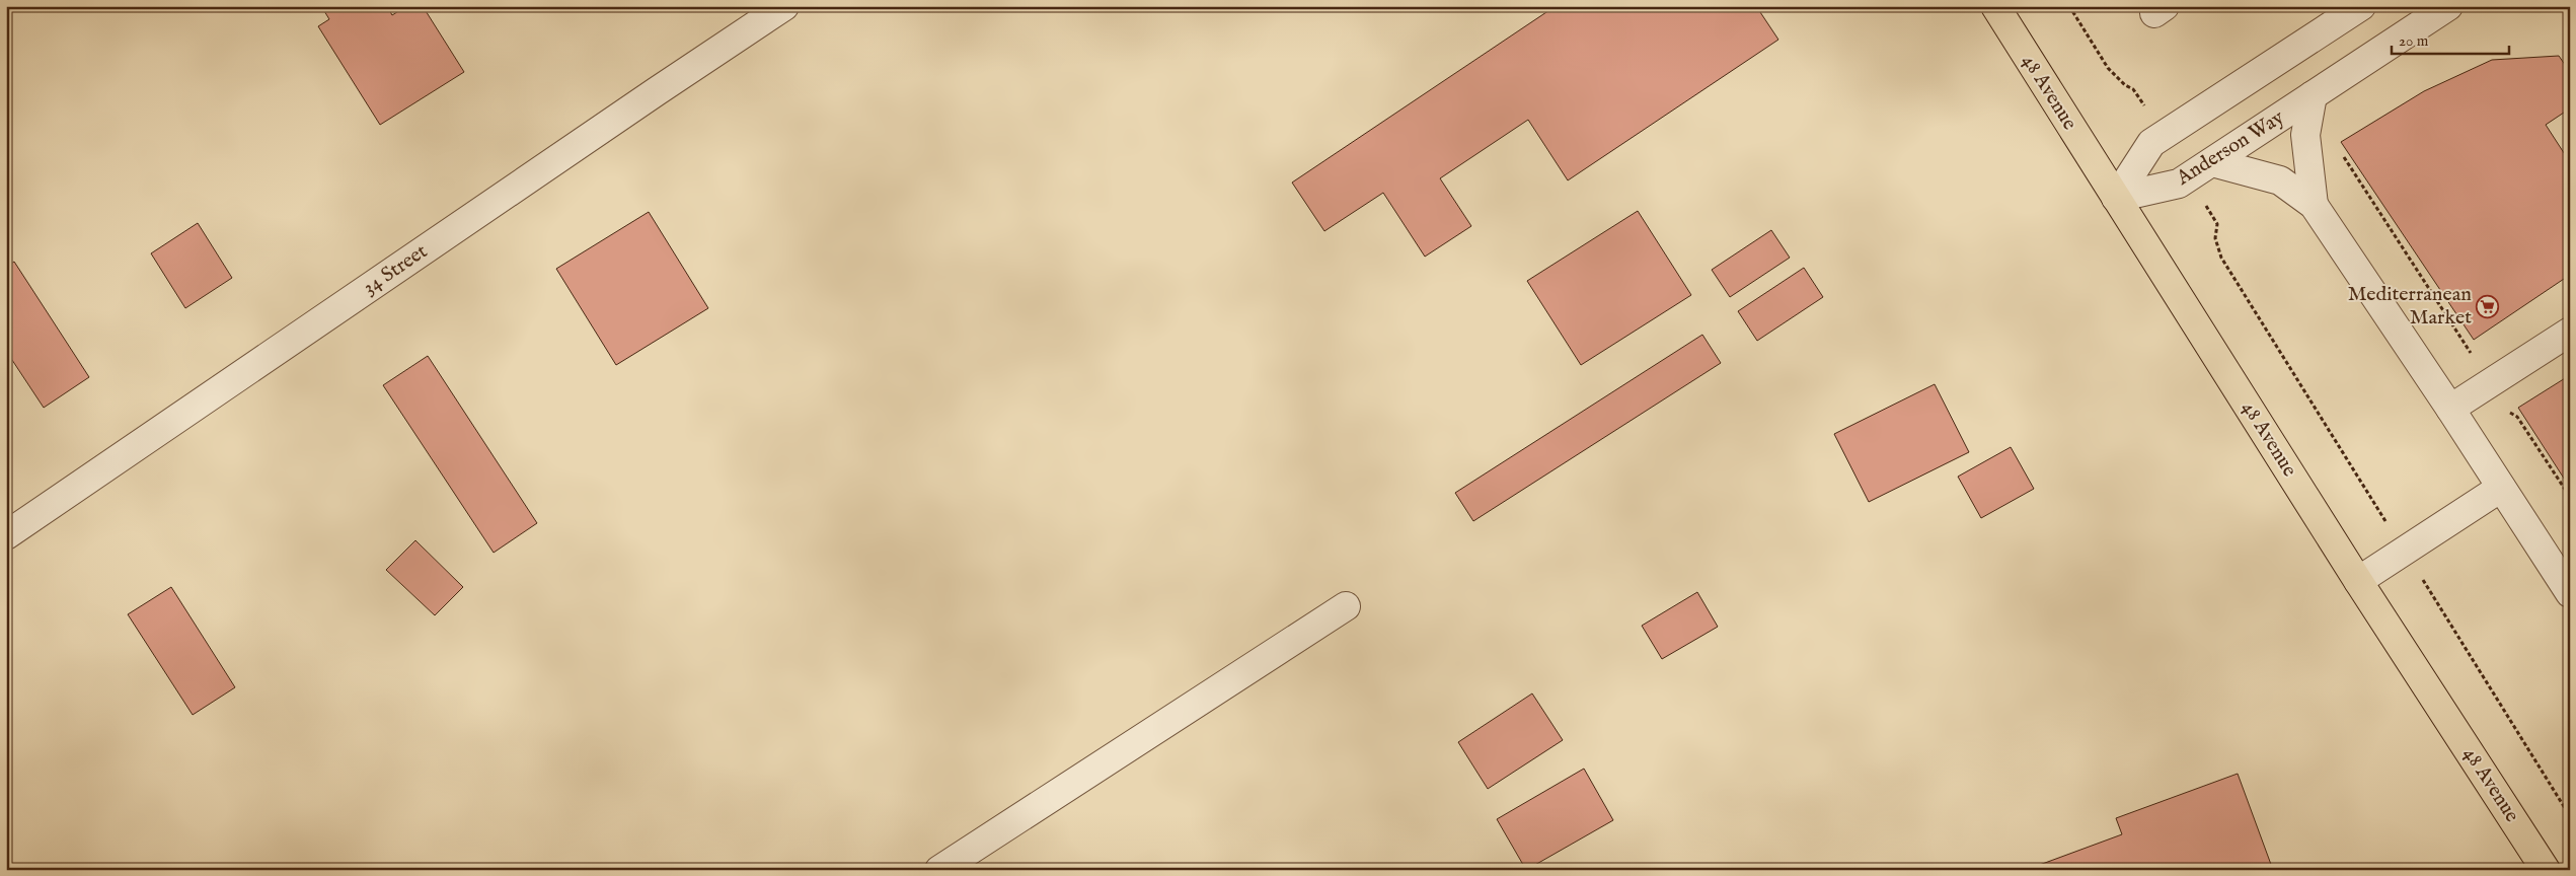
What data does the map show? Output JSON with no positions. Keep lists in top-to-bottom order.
{
  "streets": {
    "main road": ["48 Avenue"],
    "street": ["Anderson Way", "34 Street"]
  },
  "crossings": [
    ["48 Avenue", "Anderson Way"]
  ],
  "places": {
    "supermarket": ["Mediterranean Market"]
  },
  "scale_bar": "20 m"
}
